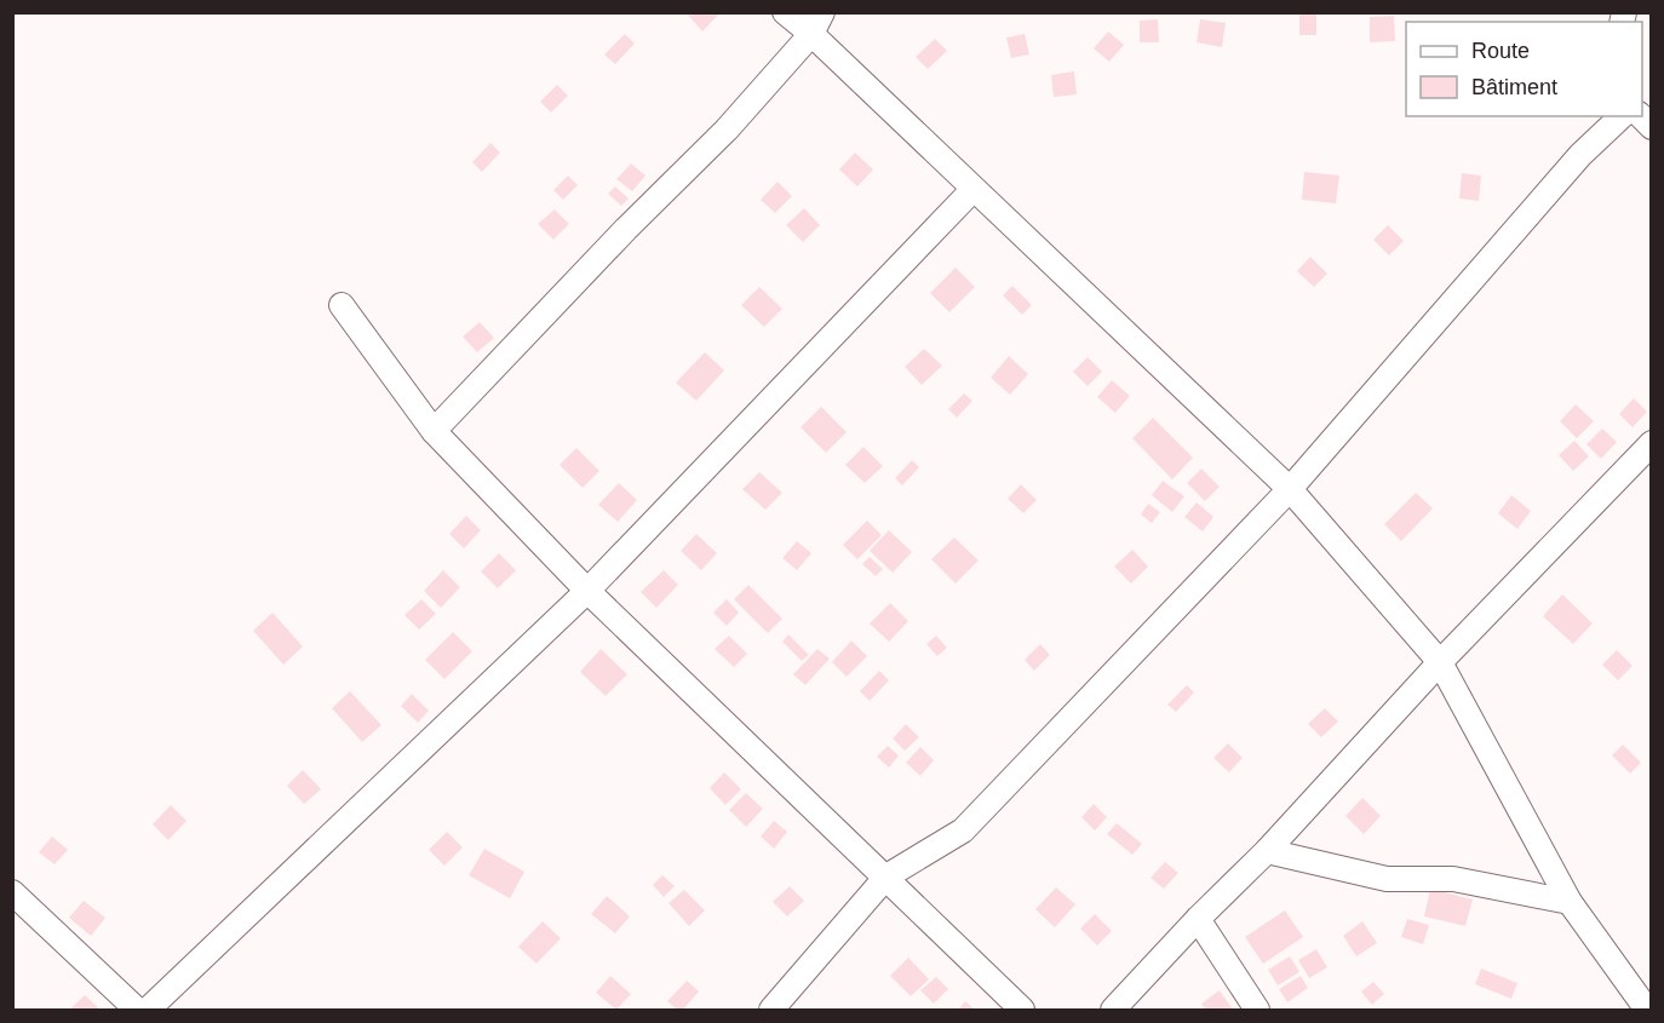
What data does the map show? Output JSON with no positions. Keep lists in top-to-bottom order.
{
  "legend": ["Route", "Bâtiment"]
}
